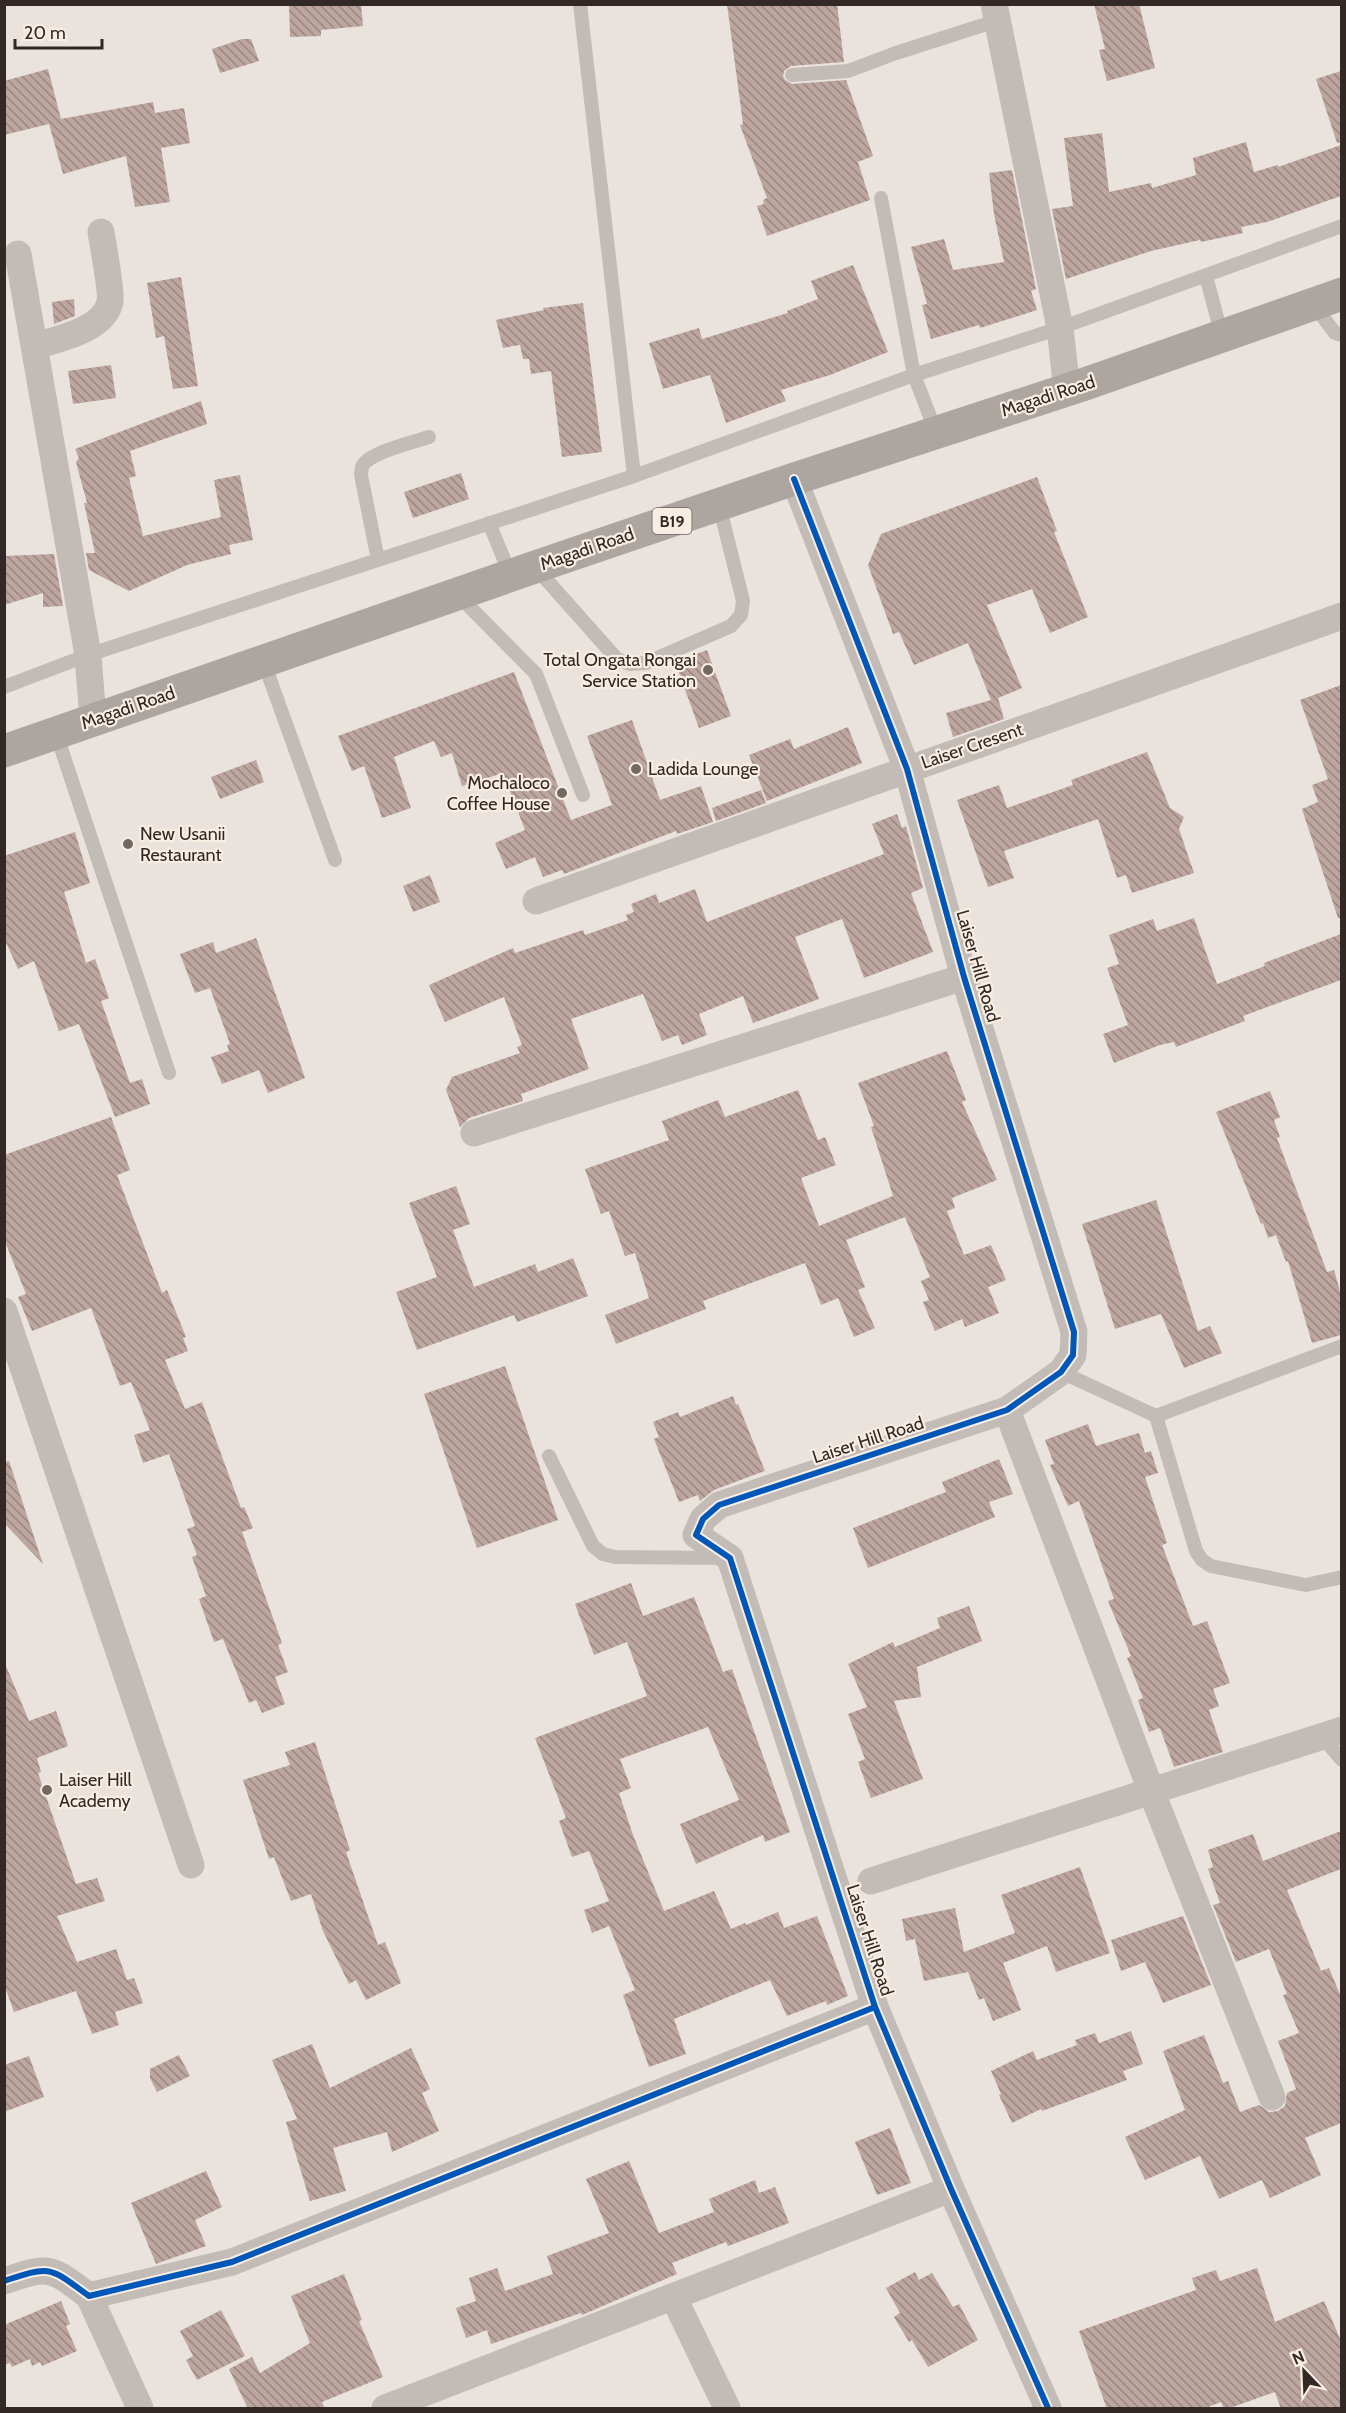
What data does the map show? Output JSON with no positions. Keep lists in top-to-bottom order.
{
  "streets": {
    "highway": ["Magadi Road", "B19"],
    "street": ["Laiser Cresent", "Laiser Hill Road"]
  },
  "crossings": [
    ["Magadi Road", "Laiser Hill Road"],
    ["Laiser Cresent", "Laiser Hill Road"]
  ],
  "places": [
    "Total Ongata Rongai Service Station",
    "Ladida Lounge",
    "Mochaloco Coffee House",
    "New Usanii Restaurant",
    "Laiser Hill Academy"
  ],
  "scale_bar": "20 m",
  "north": "top left"
}
